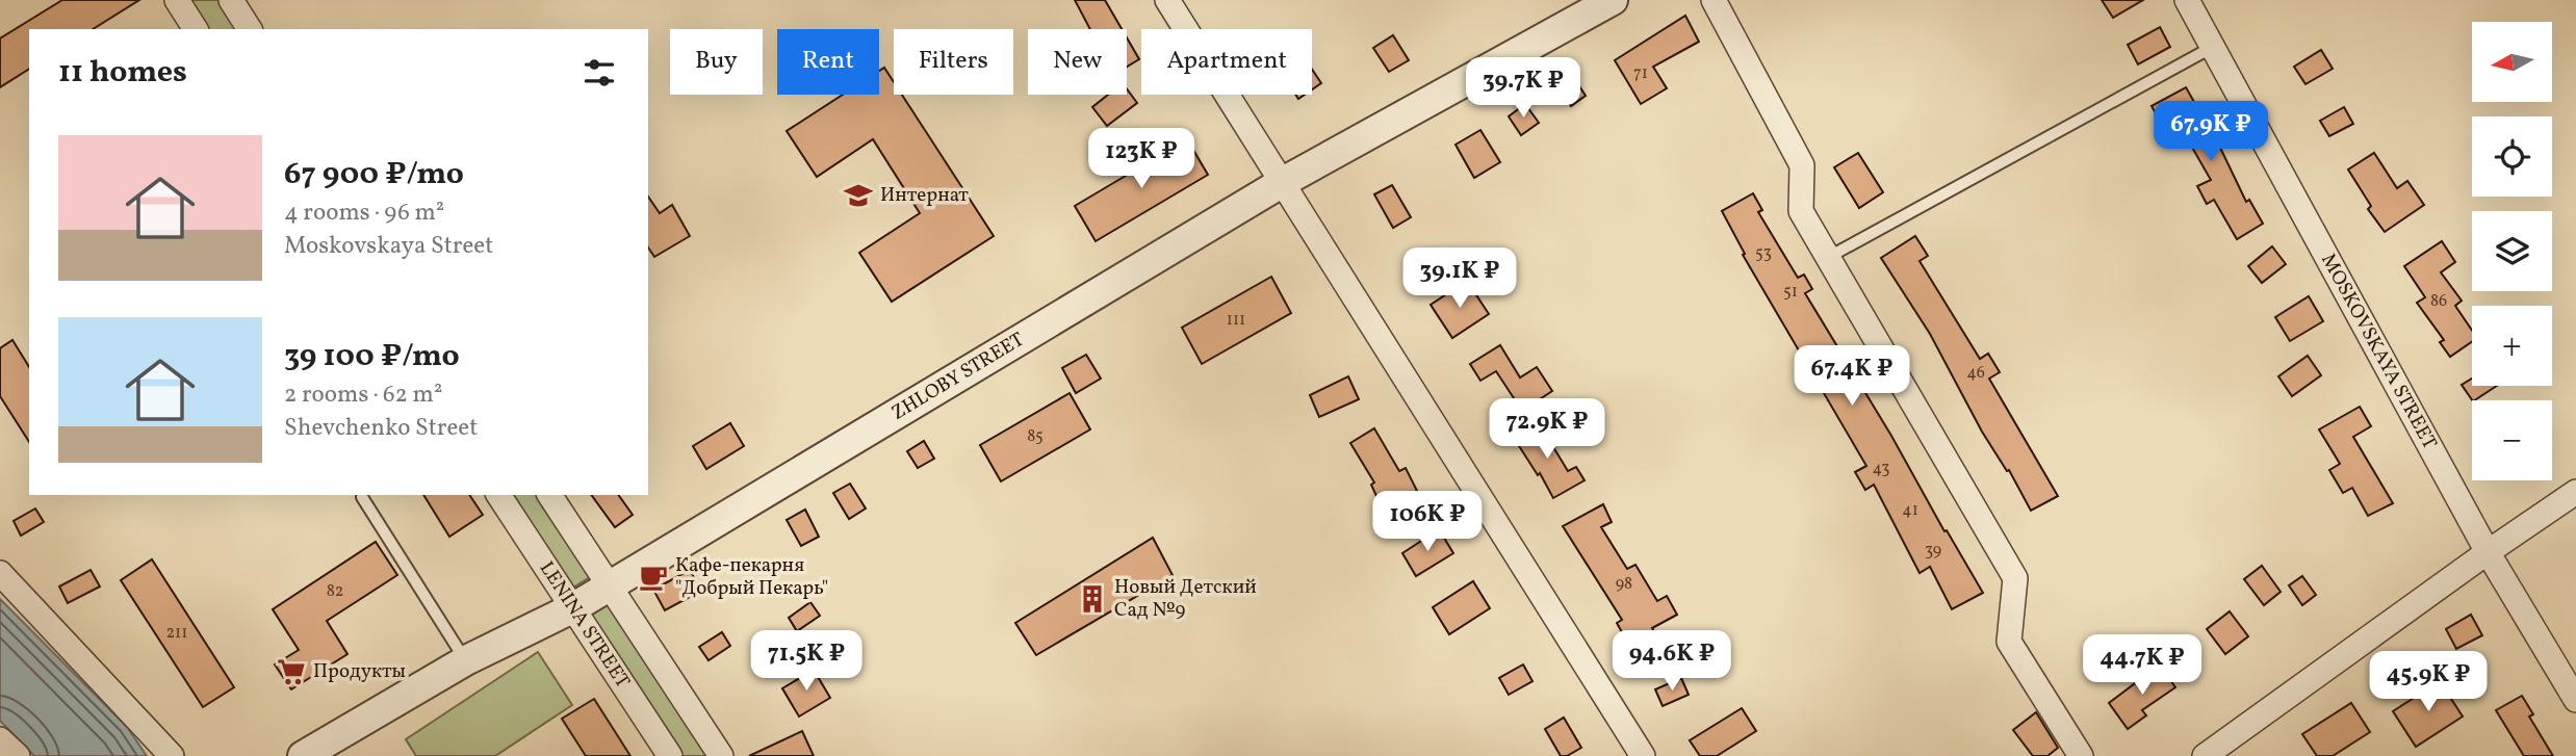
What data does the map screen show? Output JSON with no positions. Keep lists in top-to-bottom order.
{
  "streets": {
    "street": ["MOSKOVSKAYA STREET", "ZHLOBY STREET", "LENINA STREET"]
  },
  "crossings": [
    ["ZHLOBY STREET", "LENINA STREET"]
  ],
  "places": {
    "school or university": ["Интернат"],
    "cafe": ["Кафе-пекарня \"Добрый Пекарь\""],
    "building": ["Новый Детский Сад №9"],
    "supermarket": ["Продукты"]
  },
  "house_numbers": [
    "71",
    "53",
    "51",
    "86",
    "111",
    "46",
    "85",
    "43",
    "41",
    "39",
    "98",
    "82",
    "211"
  ],
  "north": "left",
  "page": {
    "map_buttons": ["+", "−"],
    "chip": [
      "Buy",
      "Rent",
      "Filters",
      "New",
      "Apartment"
    ],
    "heading": "11 homes",
    "price": [
      "39.7K ₽",
      "67.9K ₽",
      "123K ₽",
      "39.1K ₽",
      "67.4K ₽",
      "72.9K ₽",
      "106K ₽",
      "71.5K ₽",
      "94.6K ₽",
      "44.7K ₽",
      "45.9K ₽"
    ],
    "list": [
      {
        "name": "67 900 ₽/mo",
        "note": "4 rooms · 96 m² · Moskovskaya Street"
      },
      {
        "name": "39 100 ₽/mo",
        "note": "2 rooms · 62 m² · Shevchenko Street"
      }
    ]
  }
}
